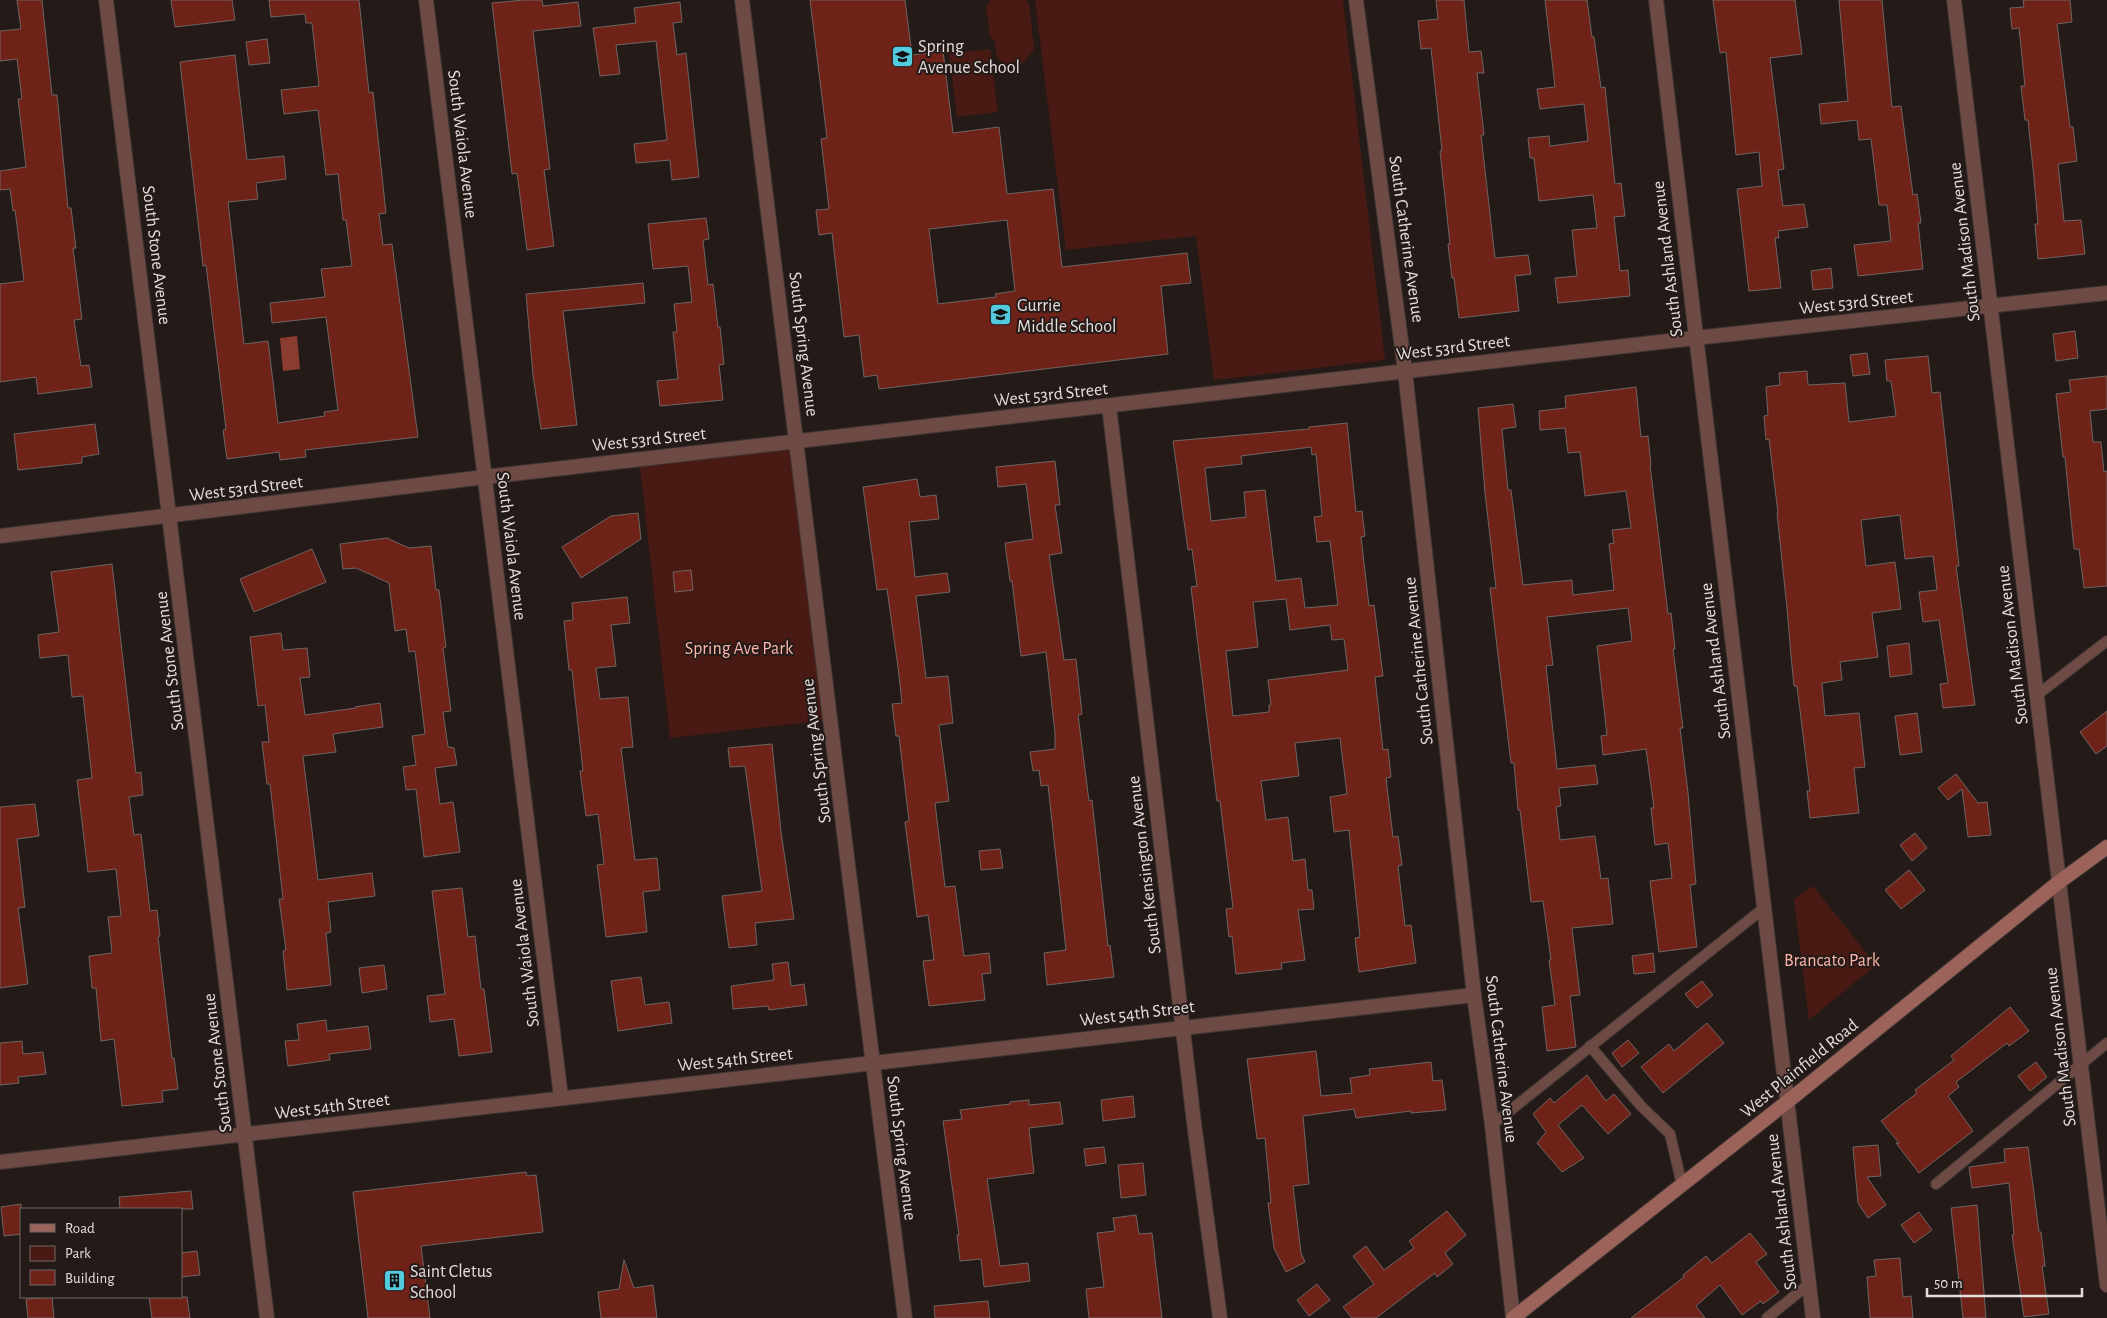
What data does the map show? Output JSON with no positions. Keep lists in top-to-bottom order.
{
  "streets": {
    "main road": ["West Plainfield Road"],
    "street": [
      "South Waiola Avenue",
      "South Catherine Avenue",
      "South Madison Avenue",
      "South Stone Avenue",
      "South Ashland Avenue",
      "West 53rd Street",
      "South Spring Avenue",
      "South Kensington Avenue",
      "West 54th Street"
    ]
  },
  "crossings": [
    ["South Waiola Avenue", "West 53rd Street"],
    ["South Waiola Avenue", "West 54th Street"],
    ["South Catherine Avenue", "West 53rd Street"],
    ["South Catherine Avenue", "West 54th Street"],
    ["South Catherine Avenue", "West Plainfield Road"],
    ["South Madison Avenue", "West 53rd Street"],
    ["South Madison Avenue", "West Plainfield Road"],
    ["South Stone Avenue", "West 53rd Street"],
    ["South Stone Avenue", "West 54th Street"],
    ["South Ashland Avenue", "West 53rd Street"],
    ["South Ashland Avenue", "West Plainfield Road"],
    ["West 53rd Street", "South Spring Avenue"],
    ["West 53rd Street", "South Kensington Avenue"],
    ["South Spring Avenue", "West 54th Street"],
    ["South Kensington Avenue", "West 54th Street"]
  ],
  "parks": ["Spring Ave Park", "Brancato Park"],
  "places": {
    "school or university": ["Spring Avenue School", "Gurrie Middle School"],
    "building": ["Saint Cletus School"]
  },
  "legend": ["Road", "Park", "Building"],
  "scale_bar": "50 m"
}
